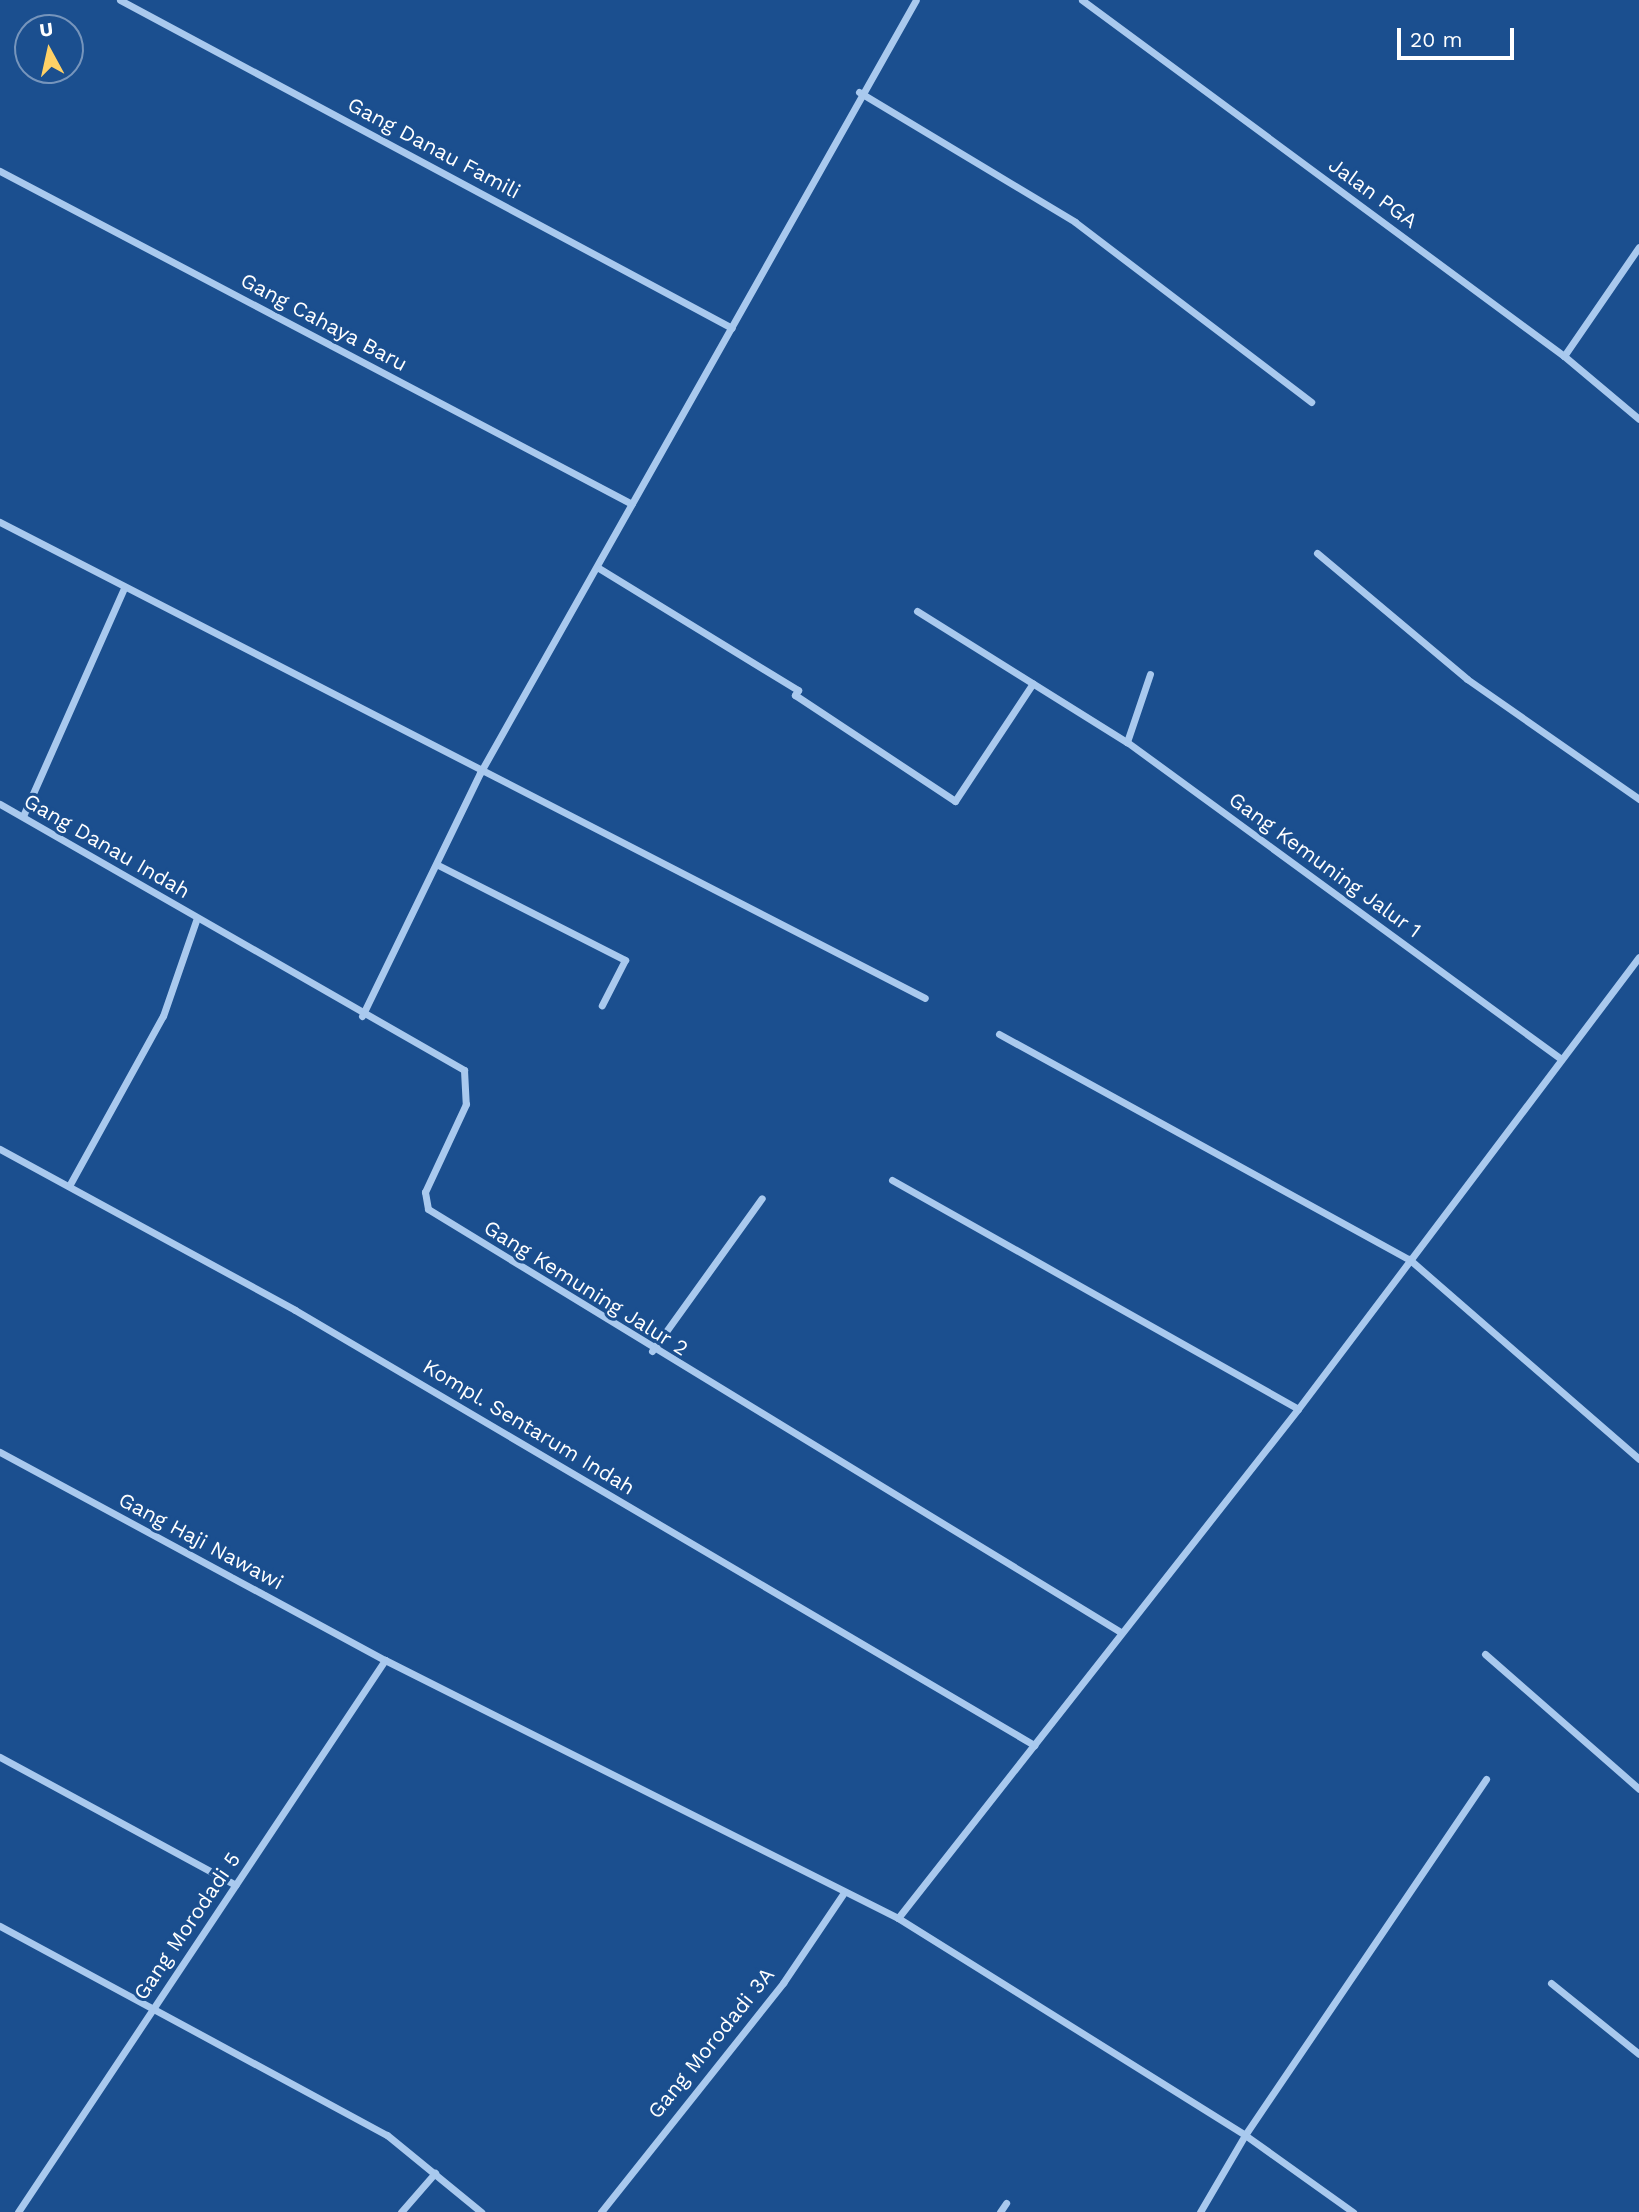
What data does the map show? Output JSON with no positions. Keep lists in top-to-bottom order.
{
  "streets": {
    "street": [
      "Gang Danau Famili",
      "Jalan PGA",
      "Gang Cahaya Baru",
      "Gang Danau Indah",
      "Gang Kemuning Jalur 1",
      "Gang Kemuning Jalur 2",
      "Kompl. Sentarum Indah",
      "Gang Haji Nawawi",
      "Gang Morodadi 5",
      "Gang Morodadi 3A"
    ]
  },
  "crossings": [
    ["Gang Danau Indah", "Gang Kemuning Jalur 2"],
    ["Gang Haji Nawawi", "Gang Morodadi 5"],
    ["Gang Haji Nawawi", "Gang Morodadi 3A"]
  ],
  "scale_bar": "20 m",
  "north": "top"
}
